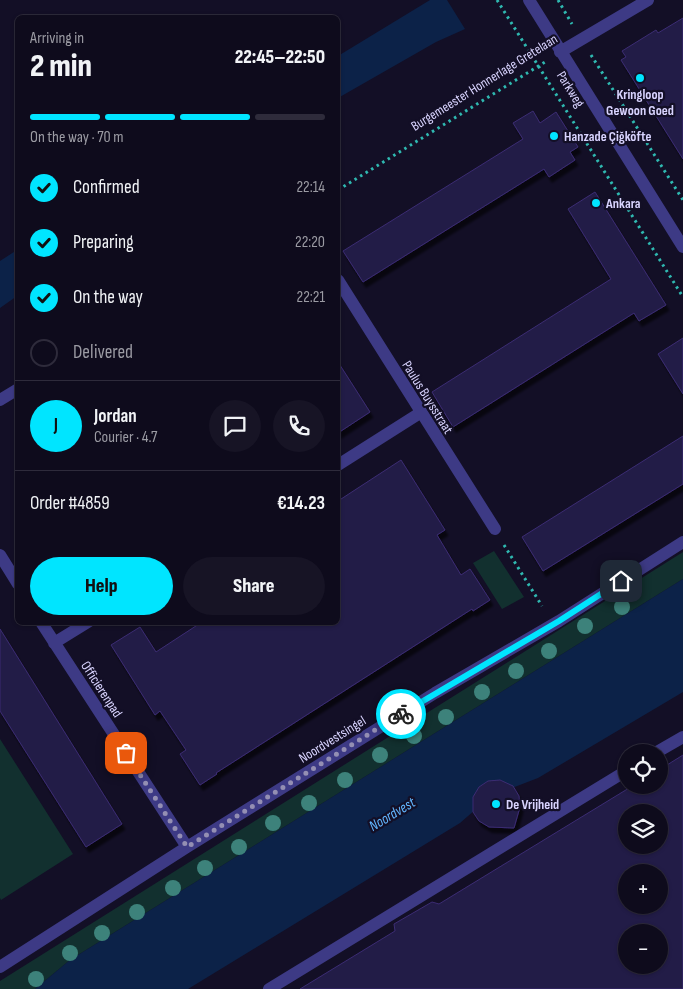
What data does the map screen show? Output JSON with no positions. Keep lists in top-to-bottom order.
{
  "streets": {
    "street": [
      "Burgemeester Honnerlage Gretelaan",
      "Parkweg",
      "Paulus Buysstraat",
      "Officierenpad",
      "Noordvestsingel"
    ]
  },
  "crossings": [
    ["Burgemeester Honnerlage Gretelaan", "Parkweg"],
    ["Officierenpad", "Noordvestsingel"]
  ],
  "water": ["Noordvest"],
  "places": [
    "Kringloop Gewoon Goed",
    "Hanzade Çiğköfte",
    "Ankara",
    "De Vrijheid"
  ],
  "page": {
    "heading": ["2 min", "Arriving in", "22:45–22:50"],
    "panel": [
      "Jordan",
      "Courier · 4.7",
      "Order #4859",
      "€14.23"
    ],
    "bar": "On the way · 70 m",
    "list": [
      ["Confirmed", "22:14"],
      ["Preparing", "22:20"],
      ["On the way", "22:21"],
      "Delivered"
    ],
    "round": "J",
    "buttons": ["Help", "Share"],
    "map_buttons": ["+", "−"]
  }
}
